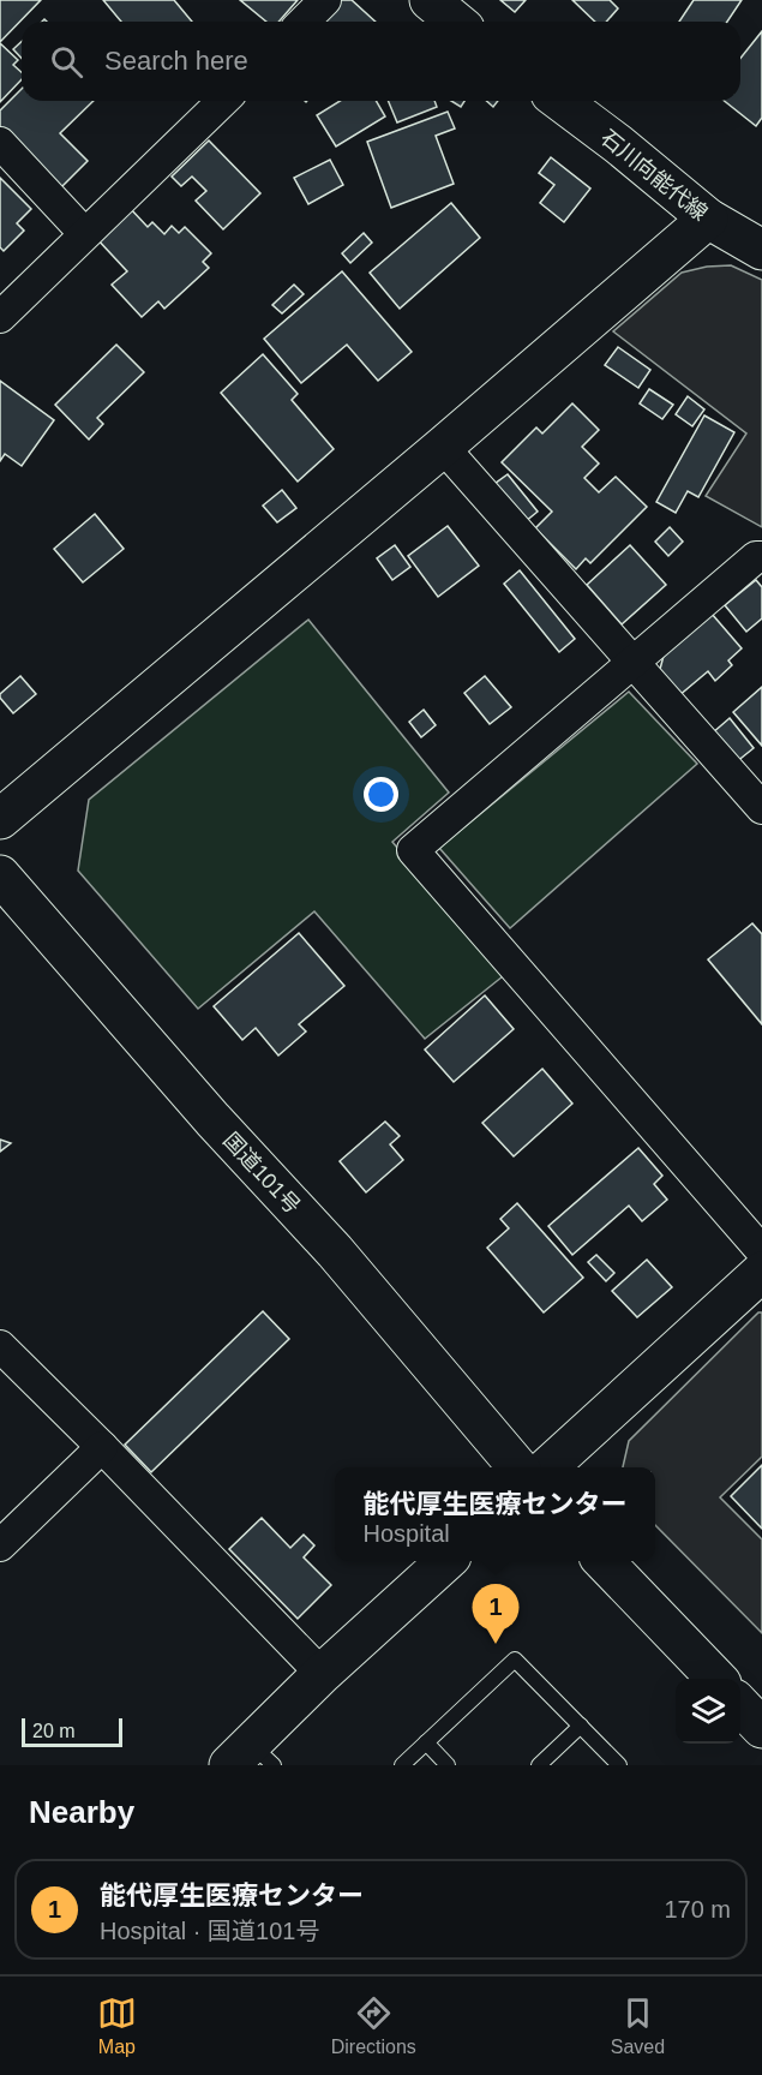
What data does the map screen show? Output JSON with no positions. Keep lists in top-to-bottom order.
{
  "streets": {
    "main road": ["石川向能代線", "国道101号"]
  },
  "scale_bar": "20 m",
  "page": {
    "search": "Search here",
    "popup": ["能代厚生医療センター", "Hospital"],
    "pins": "1",
    "scale": "20 m",
    "heading": "Nearby",
    "list": [
      {
        "mark": "1",
        "name": "能代厚生医療センター",
        "note": "Hospital · 国道101号",
        "value": "170 m"
      }
    ],
    "nav": ["Map", "Directions", "Saved"]
  }
}
